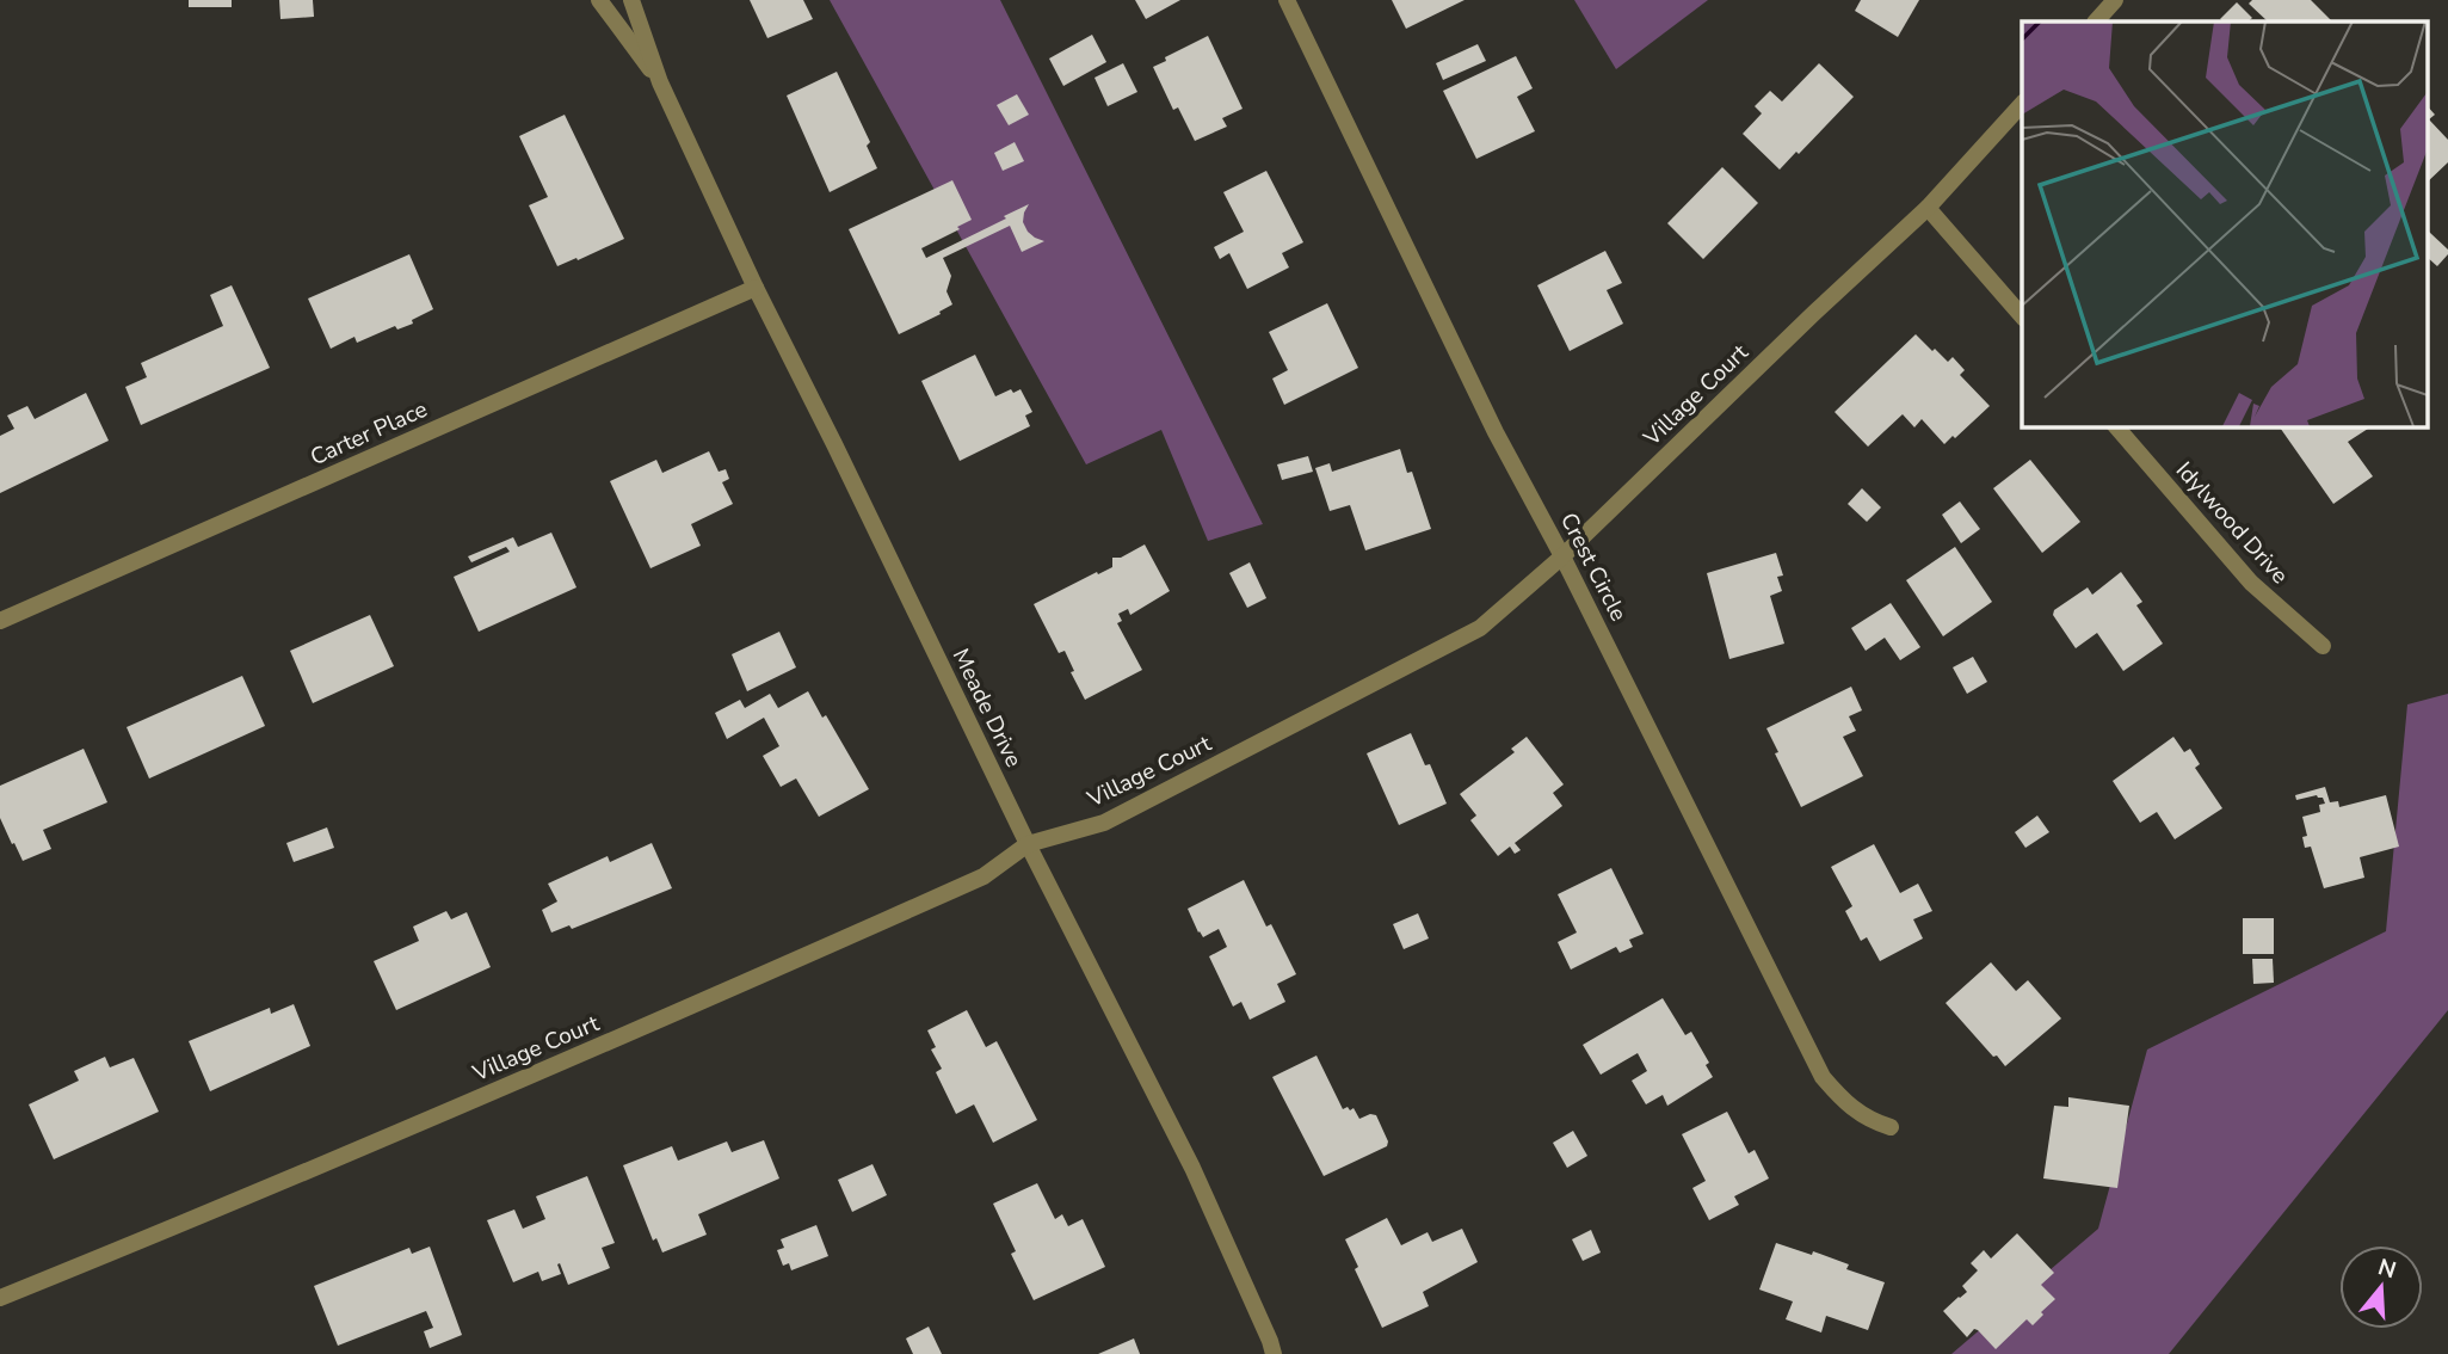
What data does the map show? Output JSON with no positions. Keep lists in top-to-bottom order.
{
  "streets": {
    "street": [
      "Village Court",
      "Carter Place",
      "Idylwood Drive",
      "Crest Circle",
      "Meade Drive"
    ]
  },
  "crossings": [
    ["Village Court", "Crest Circle"],
    ["Village Court", "Meade Drive"],
    ["Carter Place", "Meade Drive"]
  ],
  "north": "top"
}
